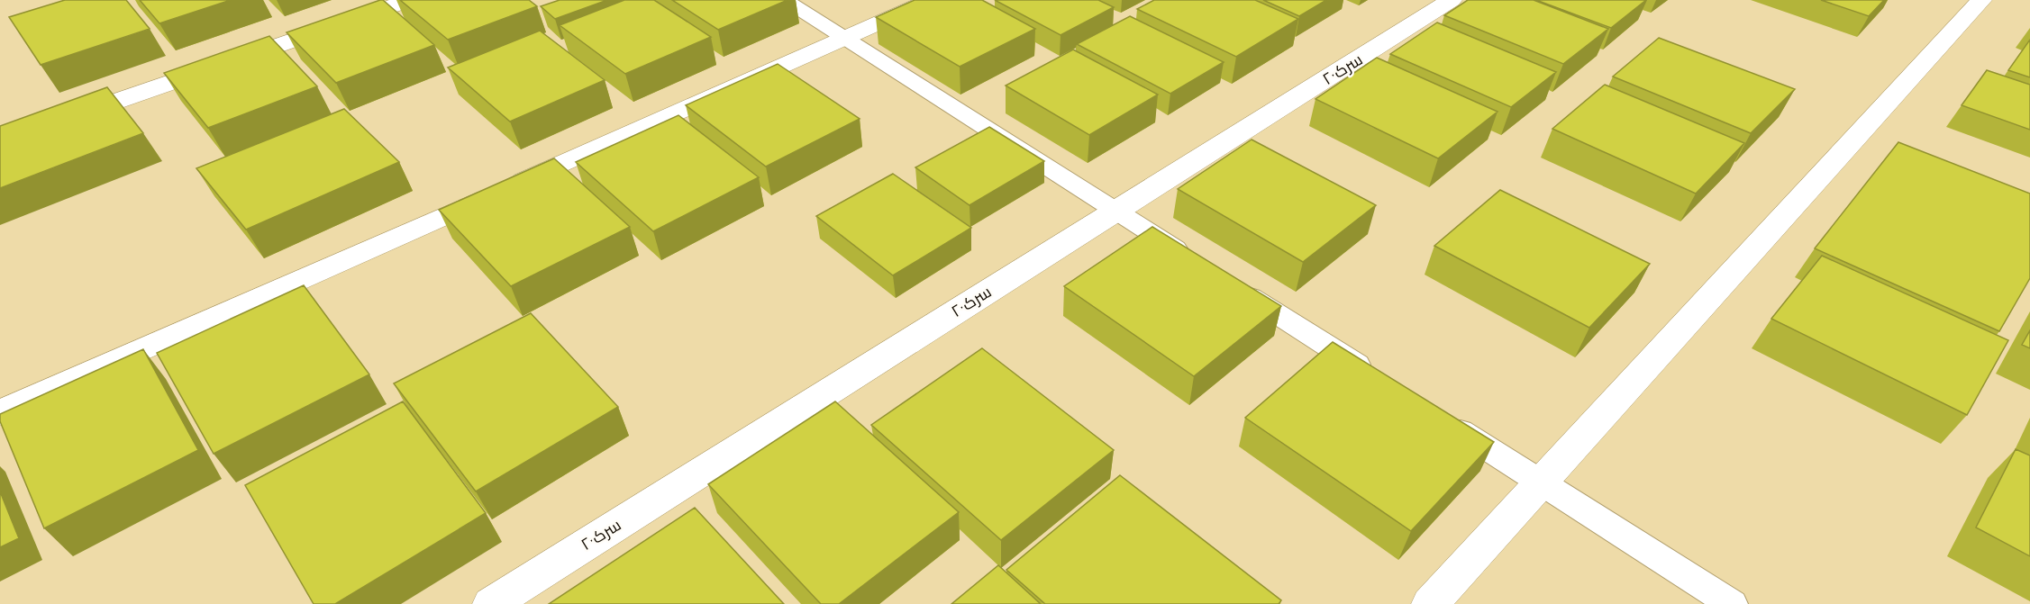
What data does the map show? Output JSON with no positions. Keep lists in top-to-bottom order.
{
  "streets": {
    "street": ["سرک۲۰"]
  }
}
